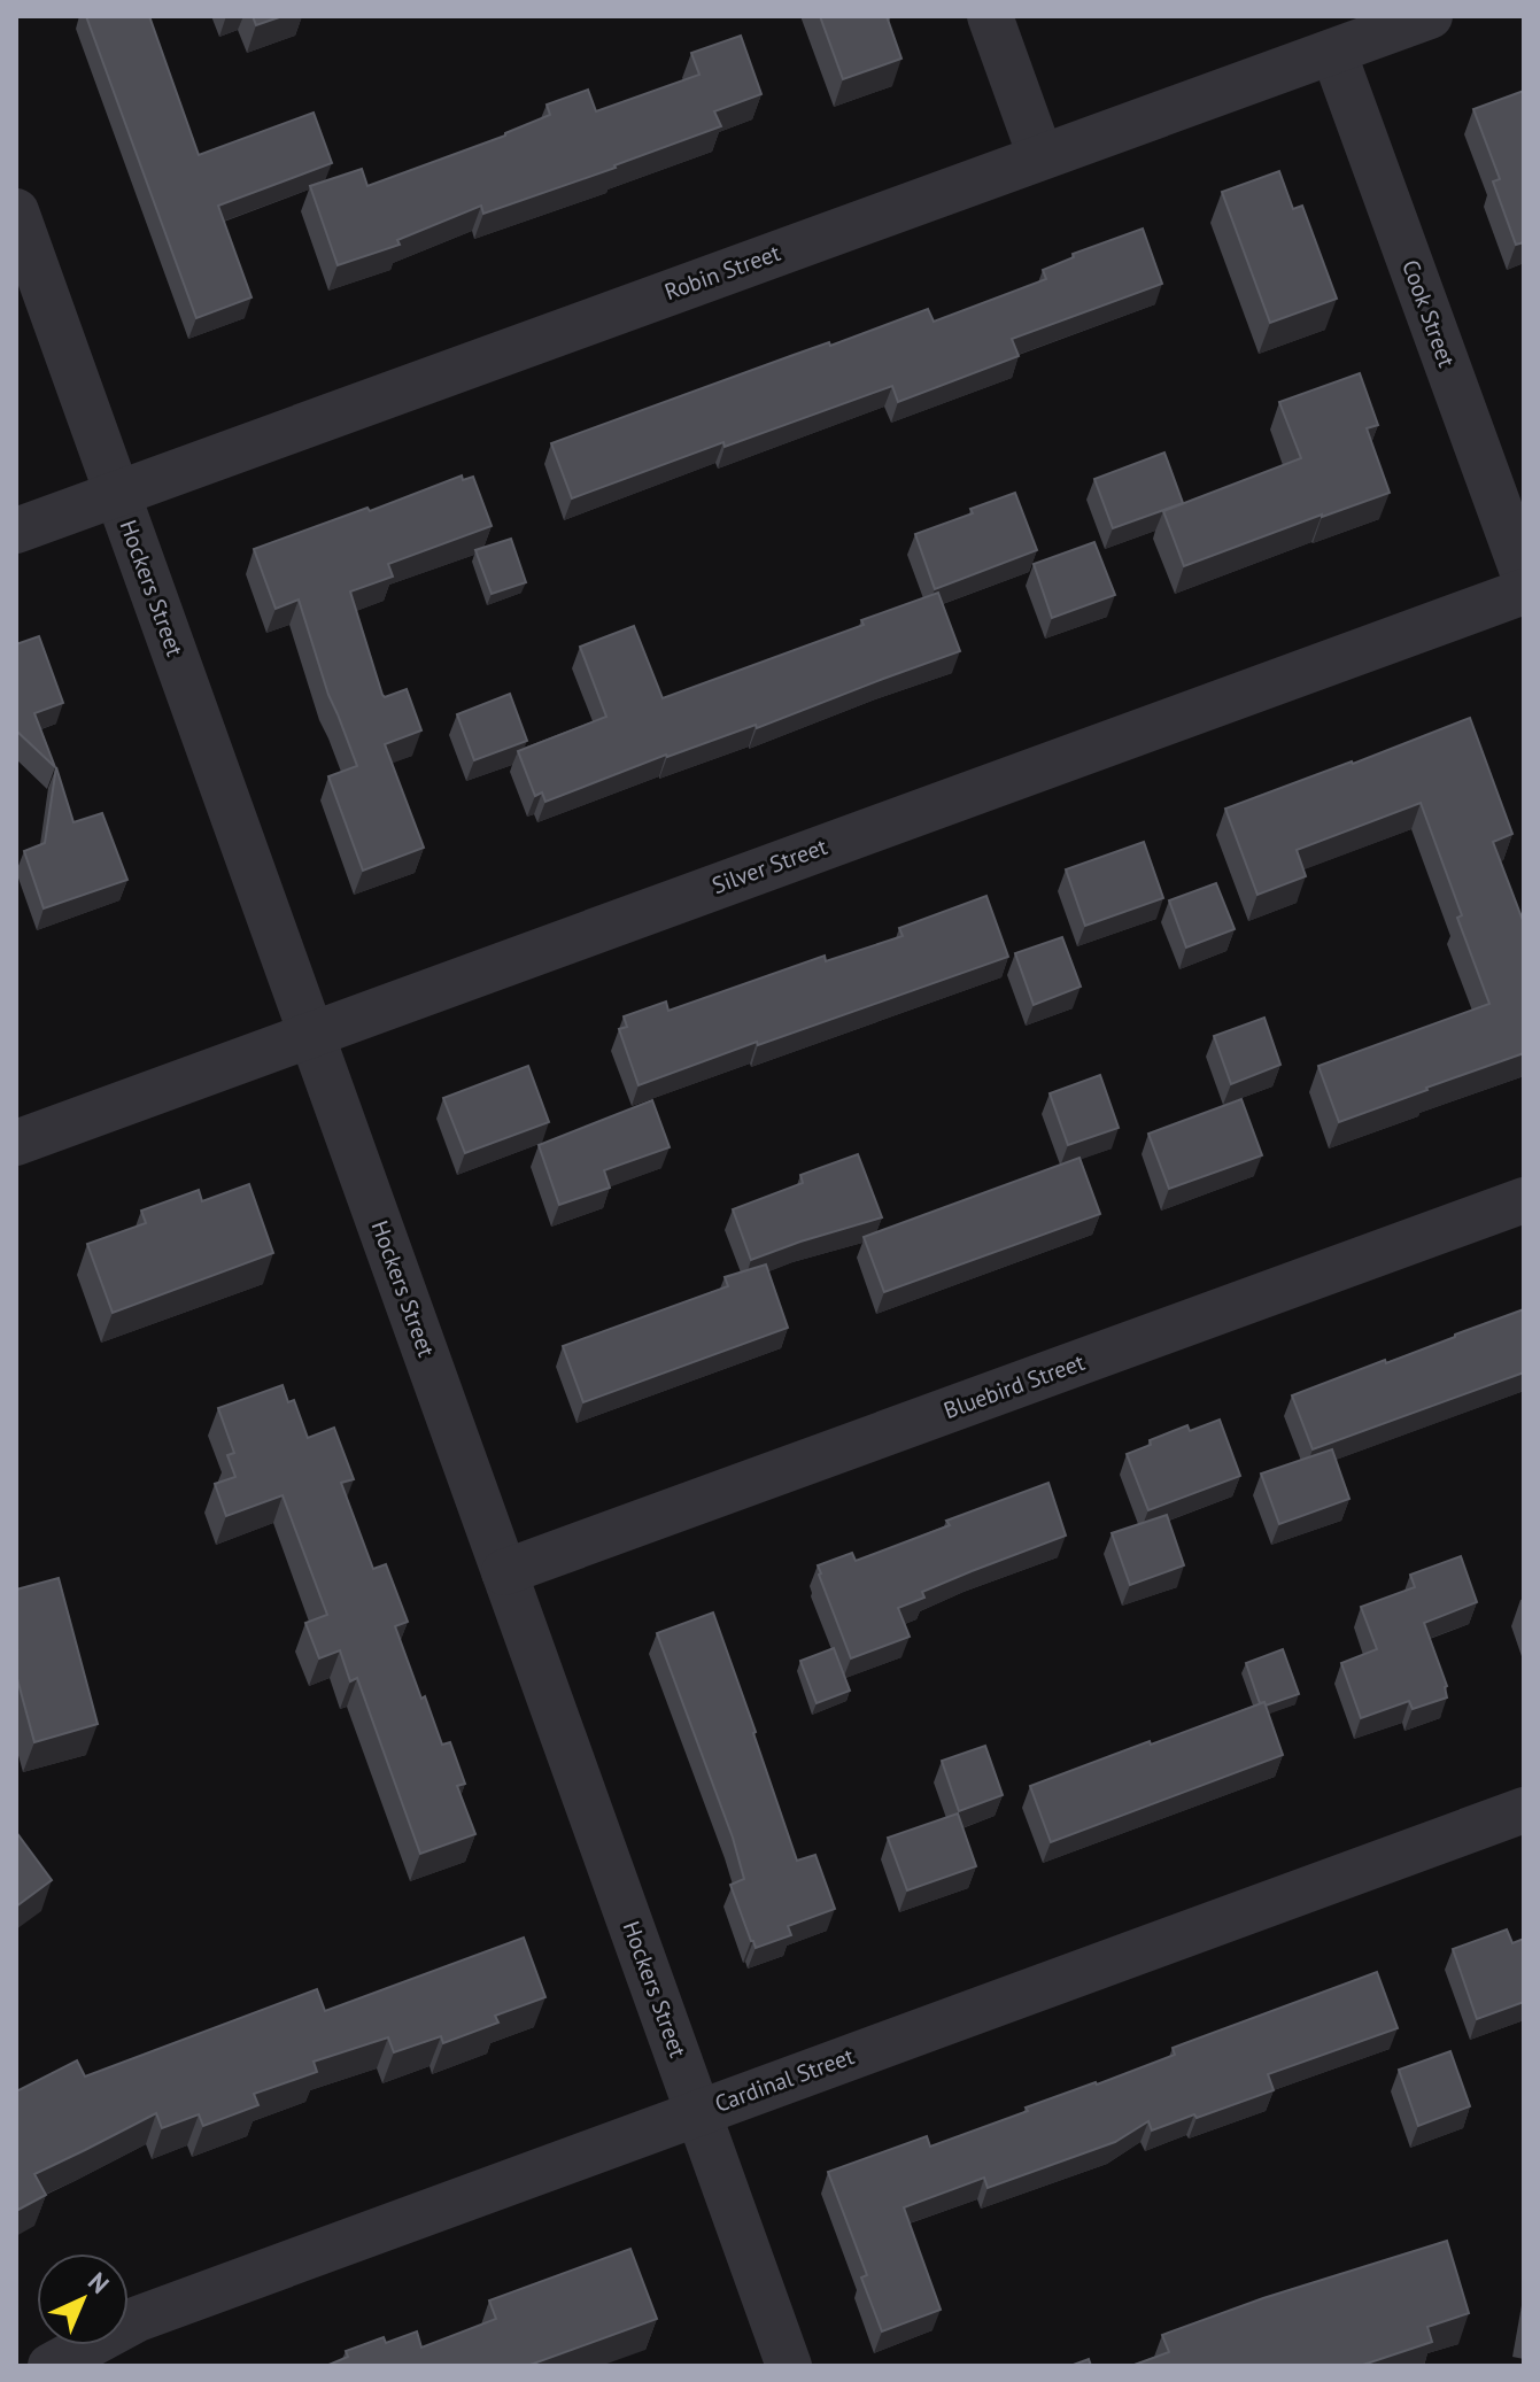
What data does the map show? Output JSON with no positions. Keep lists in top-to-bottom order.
{
  "streets": {
    "street": [
      "Robin Street",
      "Cook Street",
      "Hockers Street",
      "Silver Street",
      "Bluebird Street",
      "Cardinal Street"
    ]
  },
  "crossings": [
    ["Robin Street", "Cook Street"],
    ["Robin Street", "Hockers Street"],
    ["Hockers Street", "Silver Street"],
    ["Hockers Street", "Bluebird Street"],
    ["Hockers Street", "Cardinal Street"]
  ],
  "north": "top right"
}
